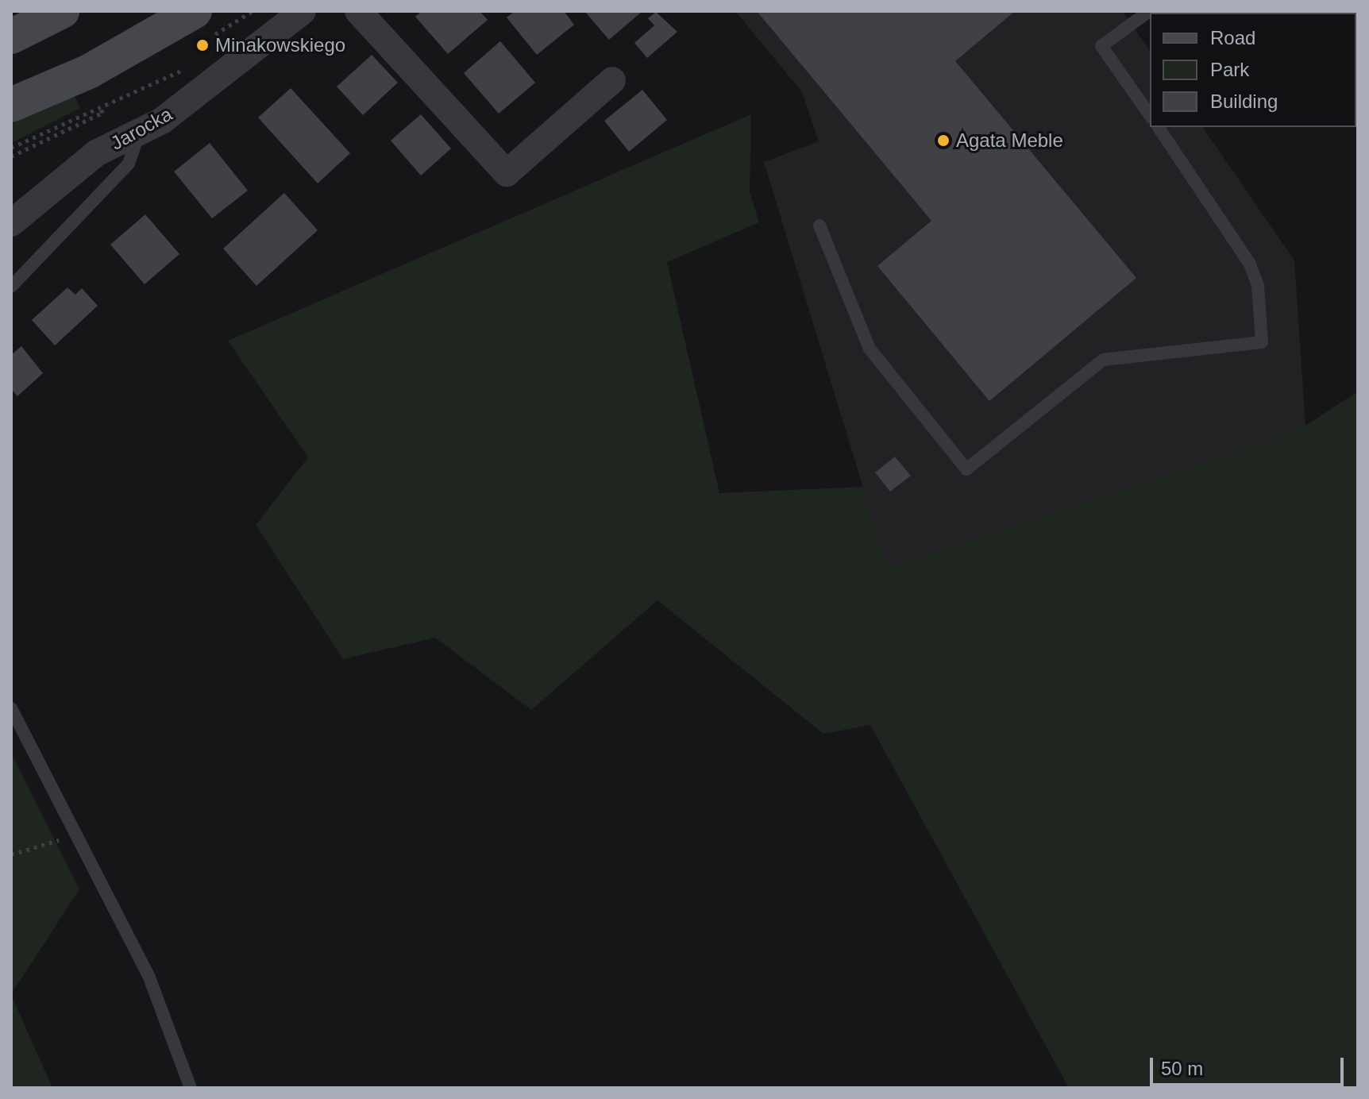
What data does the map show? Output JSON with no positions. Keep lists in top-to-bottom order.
{
  "streets": {
    "street": ["Jarocka"]
  },
  "places": ["Minakowskiego", "Agata Meble"],
  "legend": ["Road", "Park", "Building"],
  "scale_bar": "50 m"
}
